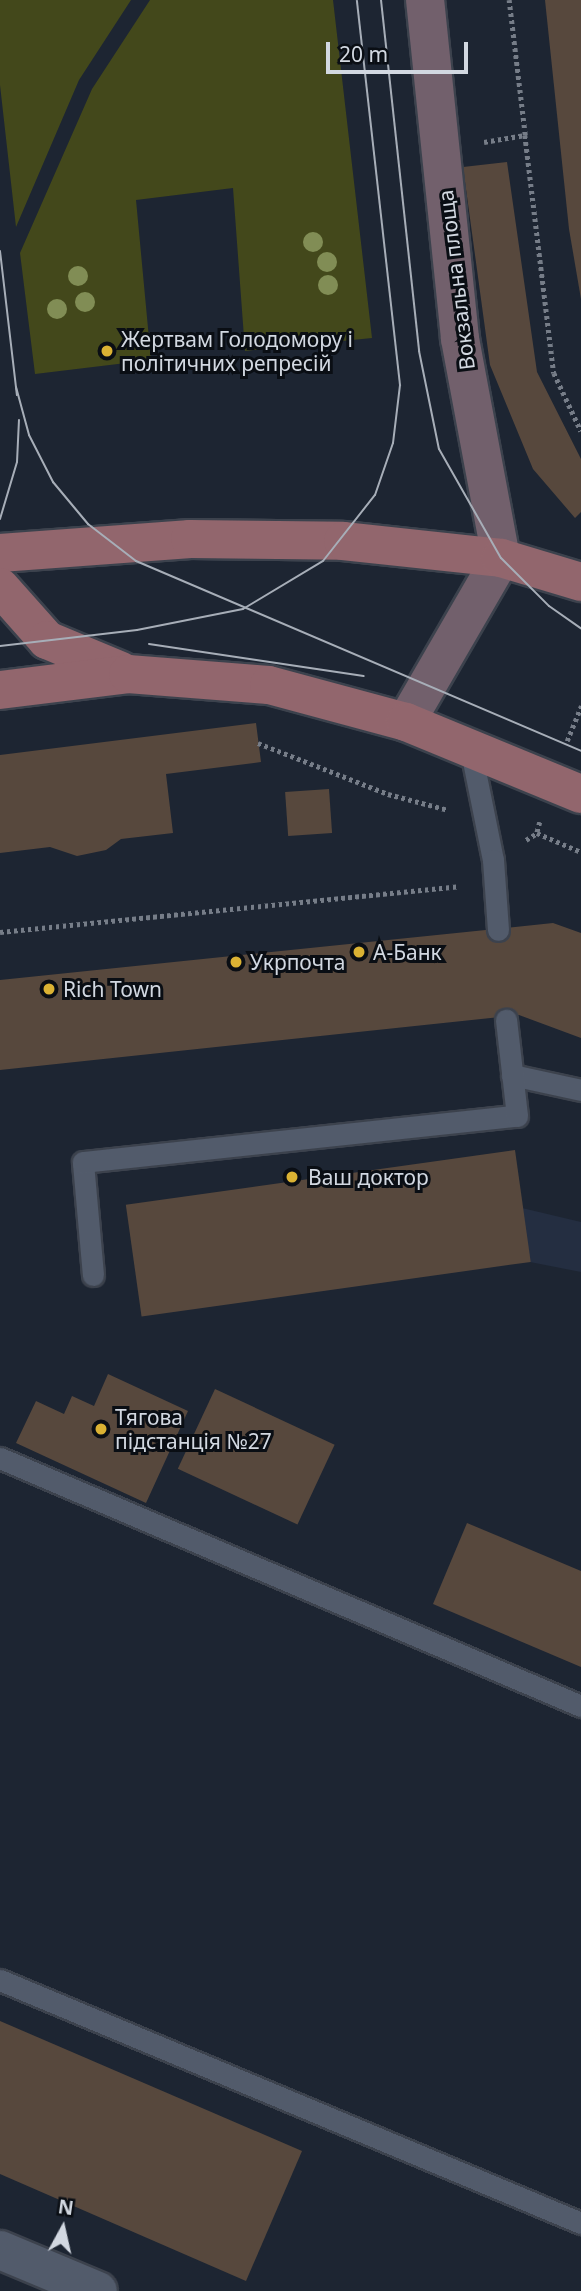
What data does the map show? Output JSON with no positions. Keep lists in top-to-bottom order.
{
  "streets": {
    "street": ["Вокзальна площа"]
  },
  "places": [
    "Жертвам Голодомору і політичних репресій",
    "А-Банк",
    "Укрпочта",
    "Rich Town",
    "Ваш доктор",
    "Тягова пiдстанцiя №27"
  ],
  "scale_bar": "20 m",
  "north": "top"
}
